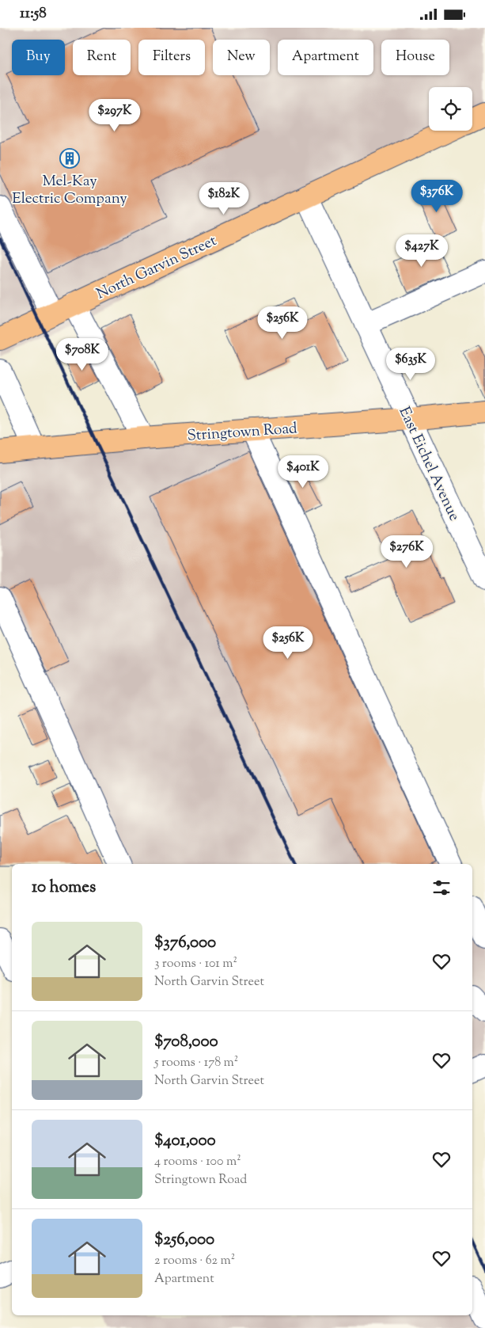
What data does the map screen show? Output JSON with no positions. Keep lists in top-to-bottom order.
{
  "streets": {
    "main road": ["North Garvin Street", "Stringtown Road"],
    "street": ["East Eichel Avenue"]
  },
  "crossings": [
    ["North Garvin Street", "East Eichel Avenue"],
    ["Stringtown Road", "East Eichel Avenue"]
  ],
  "places": {
    "building": ["Mel-Kay Electric Company"]
  },
  "page": {
    "status": "11:58",
    "chip": [
      "Buy",
      "Rent",
      "Filters",
      "New",
      "Apartment",
      "House"
    ],
    "price": [
      "$297K",
      "$376K",
      "$182K",
      "$427K",
      "$256K",
      "$708K",
      "$635K",
      "$401K",
      "$276K",
      "$256K"
    ],
    "heading": "10 homes",
    "list": [
      {
        "name": "$376,000",
        "note": "3 rooms · 101 m² · North Garvin Street"
      },
      {
        "name": "$708,000",
        "note": "5 rooms · 178 m² · North Garvin Street"
      },
      {
        "name": "$401,000",
        "note": "4 rooms · 100 m² · Stringtown Road"
      },
      {
        "name": "$256,000",
        "note": "2 rooms · 62 m² · Apartment"
      }
    ]
  }
}
